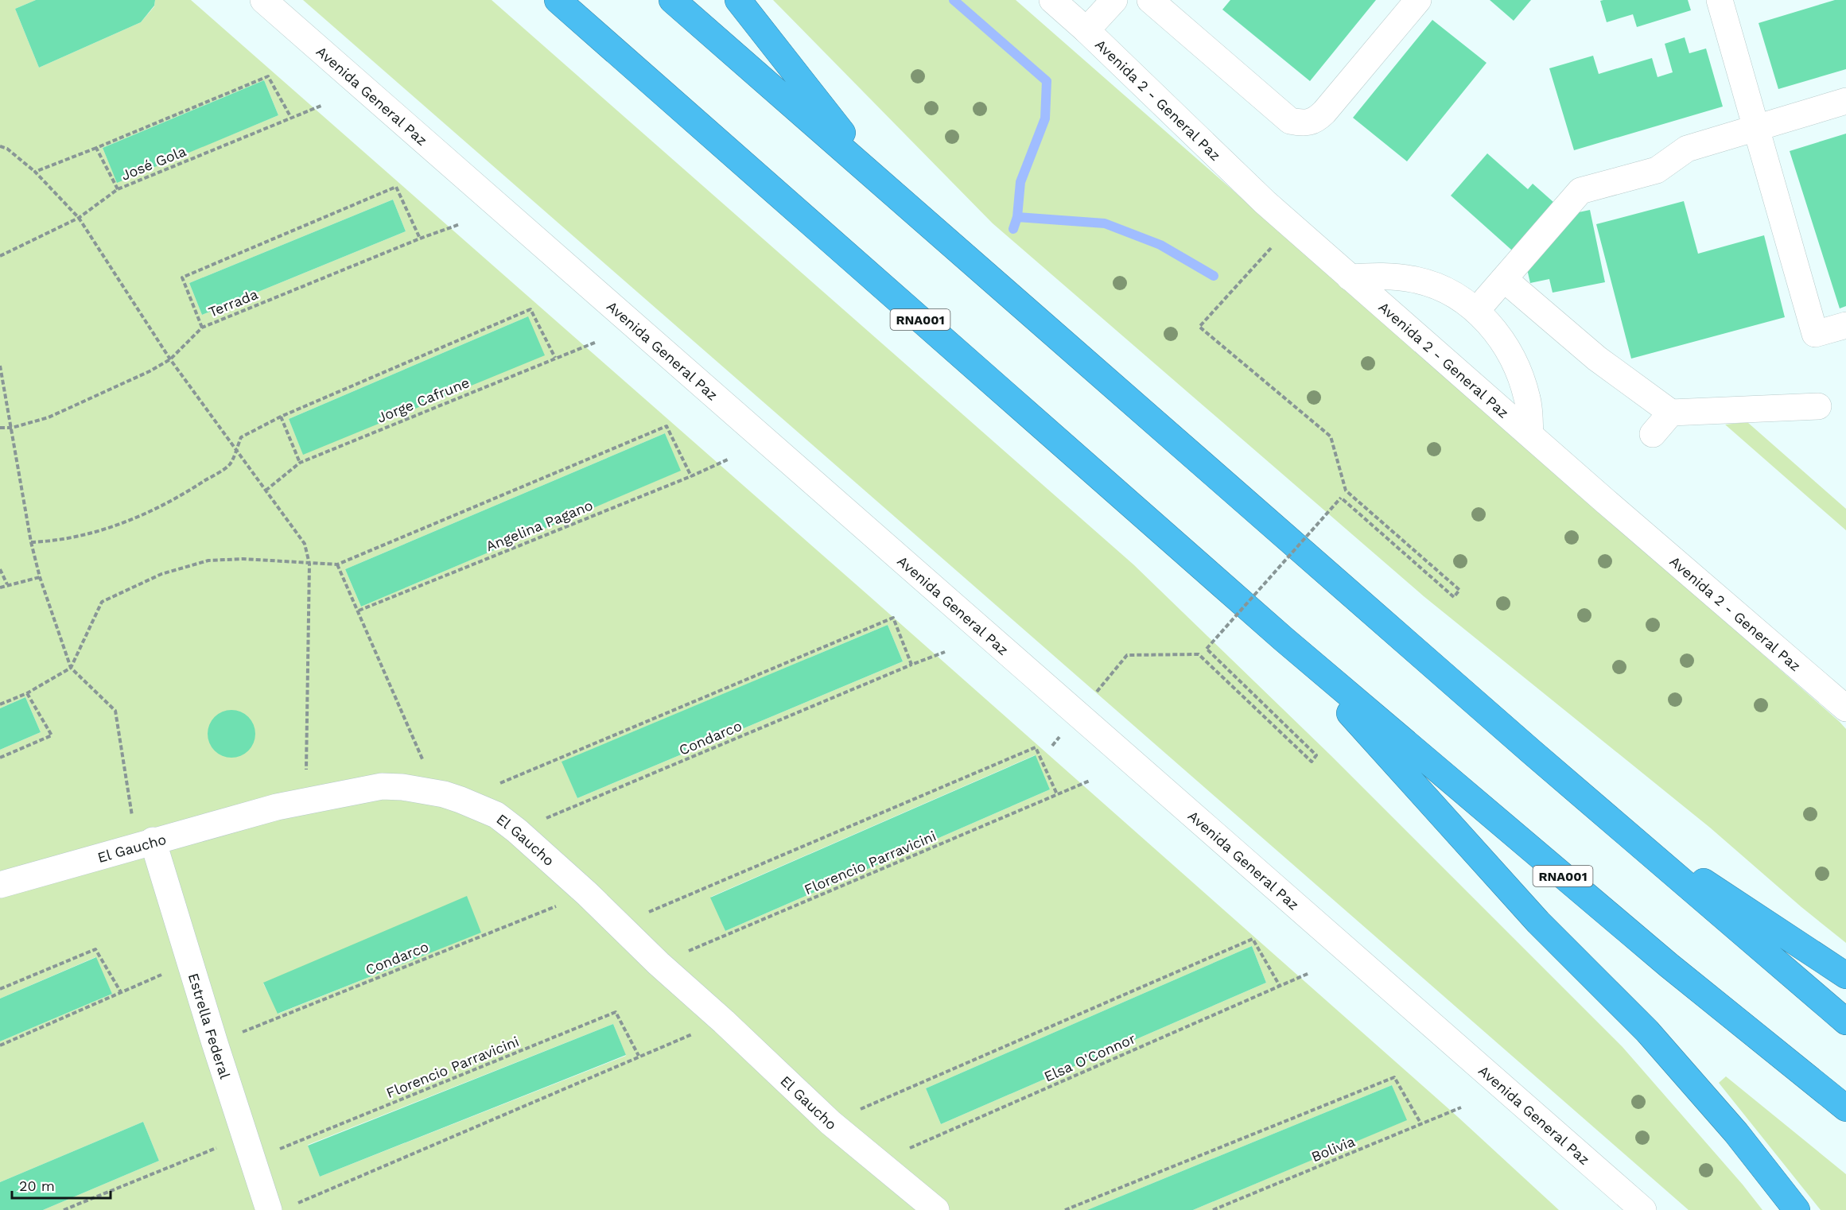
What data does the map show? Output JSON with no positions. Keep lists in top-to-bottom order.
{
  "streets": {
    "highway": ["RNA001"],
    "street": [
      "Avenida General Paz",
      "Avenida 2 - General Paz",
      "El Gaucho",
      "Estrella Federal"
    ],
    "path": [
      "José Gola",
      "Terrada",
      "Jorge Cafrune",
      "Angelina Pagano",
      "Condarco",
      "Florencio Parravicini",
      "Elsa O'Connor",
      "Bolivia"
    ]
  },
  "crossings": [
    ["Condarco", "El Gaucho"],
    ["Condarco", "Estrella Federal"],
    ["El Gaucho", "Florencio Parravicini"],
    ["El Gaucho", "Estrella Federal"],
    ["El Gaucho", "Elsa O'Connor"],
    ["Florencio Parravicini", "Estrella Federal"]
  ],
  "scale_bar": "20 m"
}
